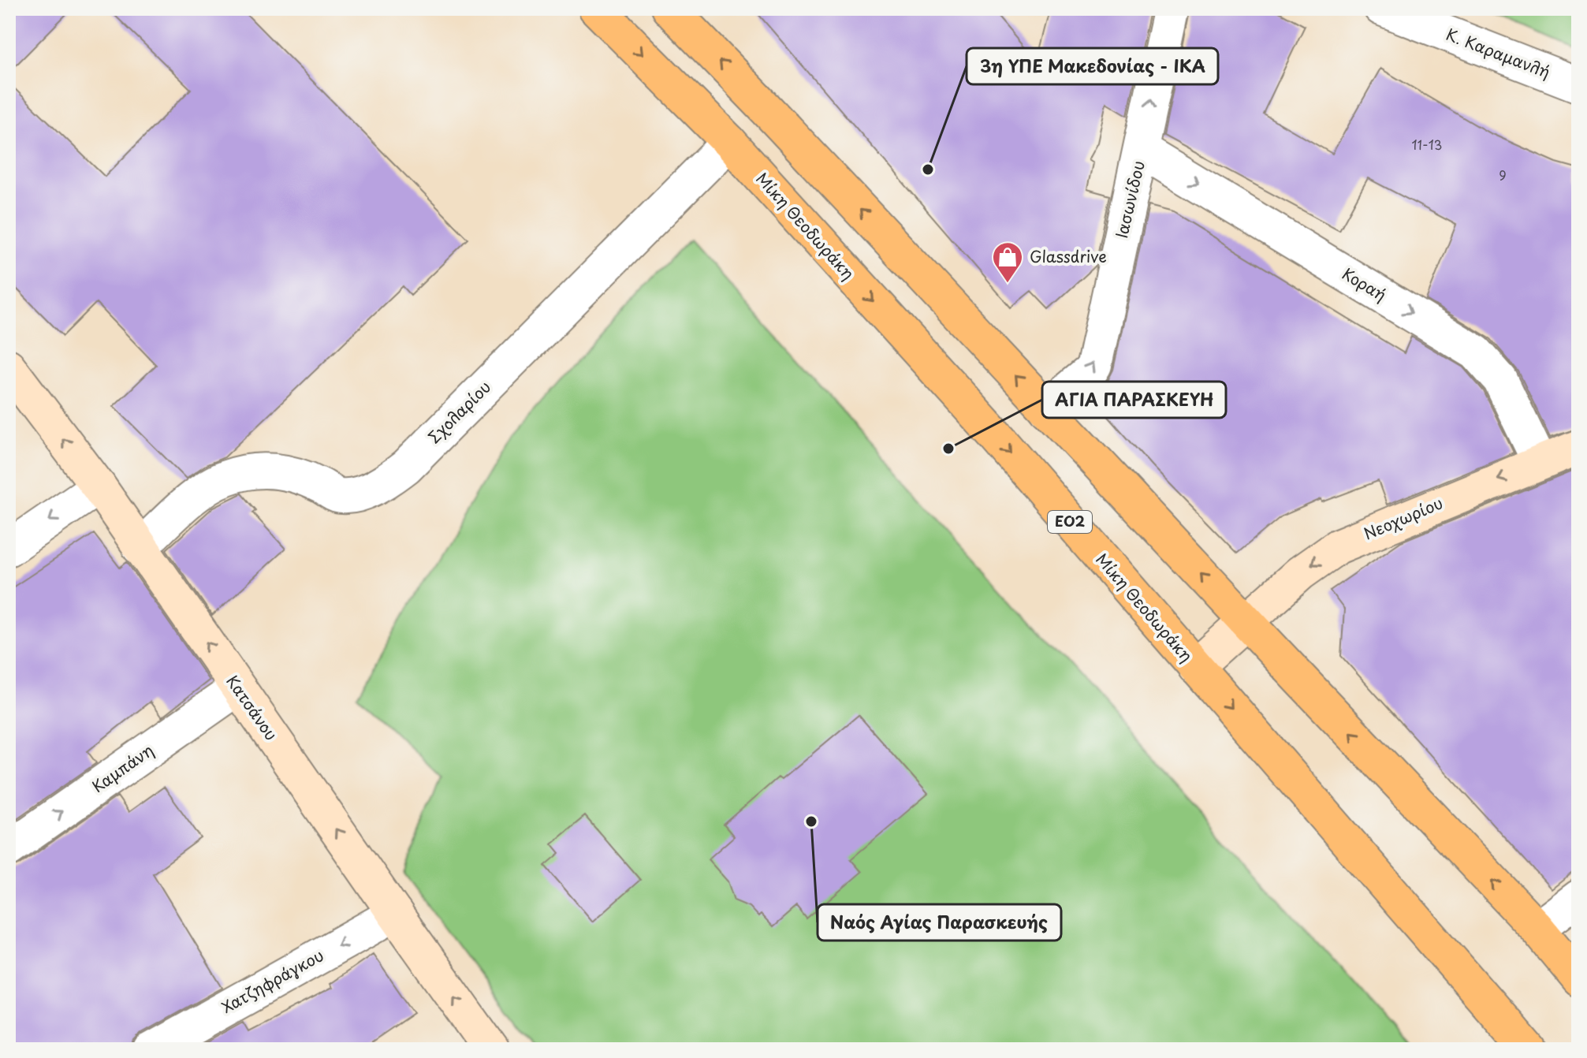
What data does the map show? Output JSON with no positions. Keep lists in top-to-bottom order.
{
  "streets": {
    "highway": ["Μίκη Θεοδωράκη", "ΕΟ2"],
    "street": [
      "Κ. Καραμανλή",
      "Ιασωνίδου",
      "Κοραή",
      "Σχολαρίου",
      "Νεοχωρίου",
      "Κατσάνου",
      "Καμπάνη",
      "Χατζηφράγκου"
    ]
  },
  "crossings": [
    ["Ιασωνίδου", "Κοραή"],
    ["Μίκη Θεοδωράκη", "Σχολαρίου"],
    ["Μίκη Θεοδωράκη", "Νεοχωρίου"],
    ["Κοραή", "Νεοχωρίου"],
    ["Σχολαρίου", "Κατσάνου"],
    ["Κατσάνου", "Καμπάνη"],
    ["Κατσάνου", "Χατζηφράγκου"]
  ],
  "one_way": [
    "Ιασωνίδου",
    "Κοραή",
    "Νεοχωρίου",
    "Κατσάνου",
    "Χατζηφράγκου"
  ],
  "places": {
    "other": ["3η ΥΠΕ Μακεδονίας - IKA", "ΑΓΙΑ ΠΑΡΑΣΚΕΥΗ", "Ναός Αγίας Παρασκευής"],
    "shop": ["Glassdrive"]
  },
  "house_numbers": ["11-13", "9"]
}
